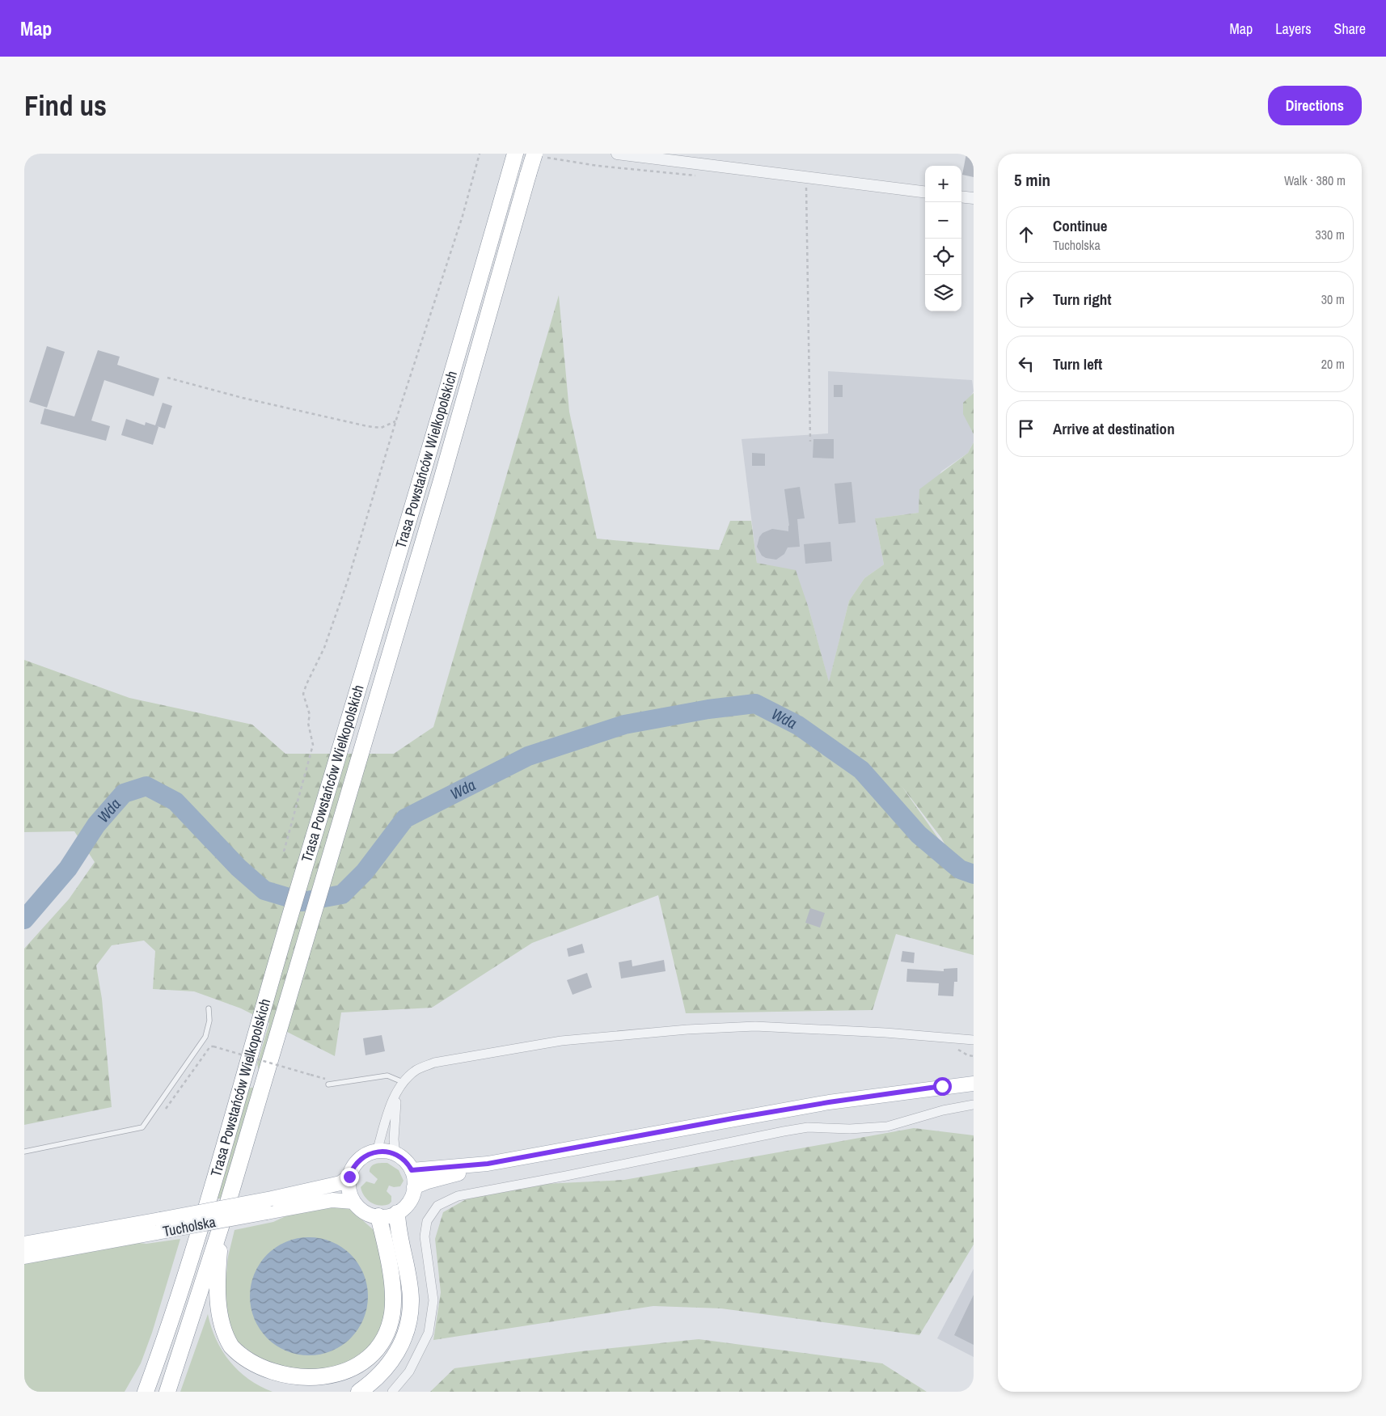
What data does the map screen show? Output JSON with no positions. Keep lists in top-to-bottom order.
{
  "streets": {
    "highway": ["Trasa Powstańców Wielkopolskich"],
    "main road": ["Tucholska"]
  },
  "water": ["Wda"],
  "page": {
    "header": "Map",
    "nav": ["Map", "Layers", "Share"],
    "buttons": "Directions",
    "title": "Find us",
    "heading": ["5 min", "Walk · 380 m"],
    "map_buttons": ["+", "−"],
    "list": [
      ["Continue", "Tucholska", "330 m"],
      ["Turn right", "30 m"],
      ["Turn left", "20 m"],
      "Arrive at destination"
    ]
  }
}
